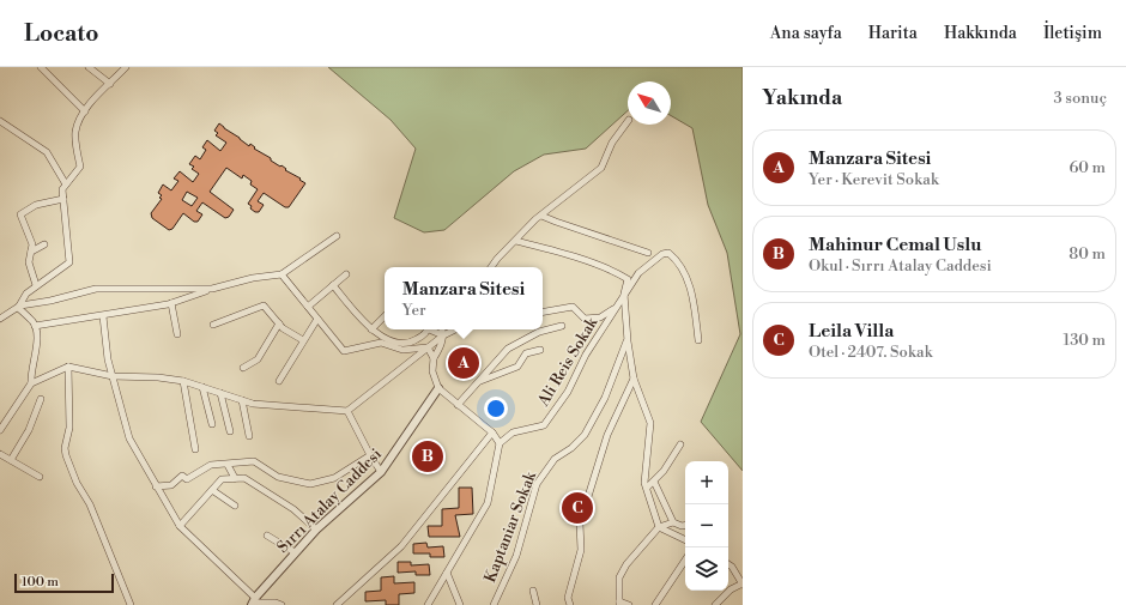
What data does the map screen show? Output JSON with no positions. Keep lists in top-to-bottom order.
{
  "streets": {
    "street": ["Ali Reis Sokak", "Sırrı Atalay Caddesi", "Kaptaniar Sokak"]
  },
  "scale_bar": "100 m",
  "north": "top left",
  "page": {
    "header": "Locato",
    "nav": [
      "Ana sayfa",
      "Harita",
      "Hakkında",
      "İletişim"
    ],
    "heading": ["Yakında", "3 sonuç"],
    "list": [
      {
        "mark": "A",
        "name": "Manzara Sitesi",
        "note": "Yer · Kerevit Sokak",
        "value": "60 m"
      },
      {
        "mark": "B",
        "name": "Mahinur Cemal Uslu",
        "note": "Okul · Sırrı Atalay Caddesi",
        "value": "80 m"
      },
      {
        "mark": "C",
        "name": "Leila Villa",
        "note": "Otel · 2407. Sokak",
        "value": "130 m"
      }
    ],
    "popup": ["Manzara Sitesi", "Yer"],
    "pins": ["A", "B", "C"],
    "map_buttons": ["+", "−"],
    "scale": "100 m"
  }
}
